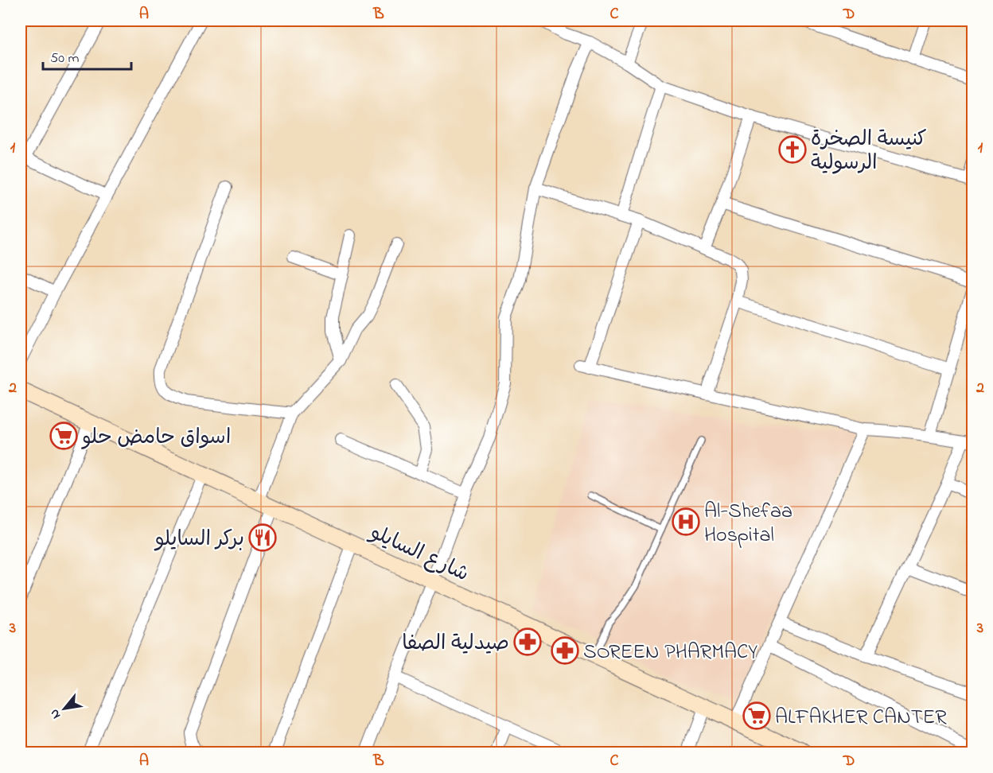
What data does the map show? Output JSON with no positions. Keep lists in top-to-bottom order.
{
  "streets": {
    "street": ["شارع السايلو"]
  },
  "places": {
    "church": ["كنيسة الصخرة الرسولية"],
    "supermarket": ["اسواق حامض حلو", "ALFAKHER CANTER"],
    "hospital": ["Al-Shefaa Hospital"],
    "restaurant": ["بركر السايلو"],
    "pharmacy": ["صيدلية الصفا", "SOREEN PHARMACY"]
  },
  "scale_bar": "50 m",
  "north": "bottom left",
  "grid": {
    "columns": [
      "A",
      "B",
      "C",
      "D"
    ],
    "rows": ["1", "2", "3"]
  }
}
